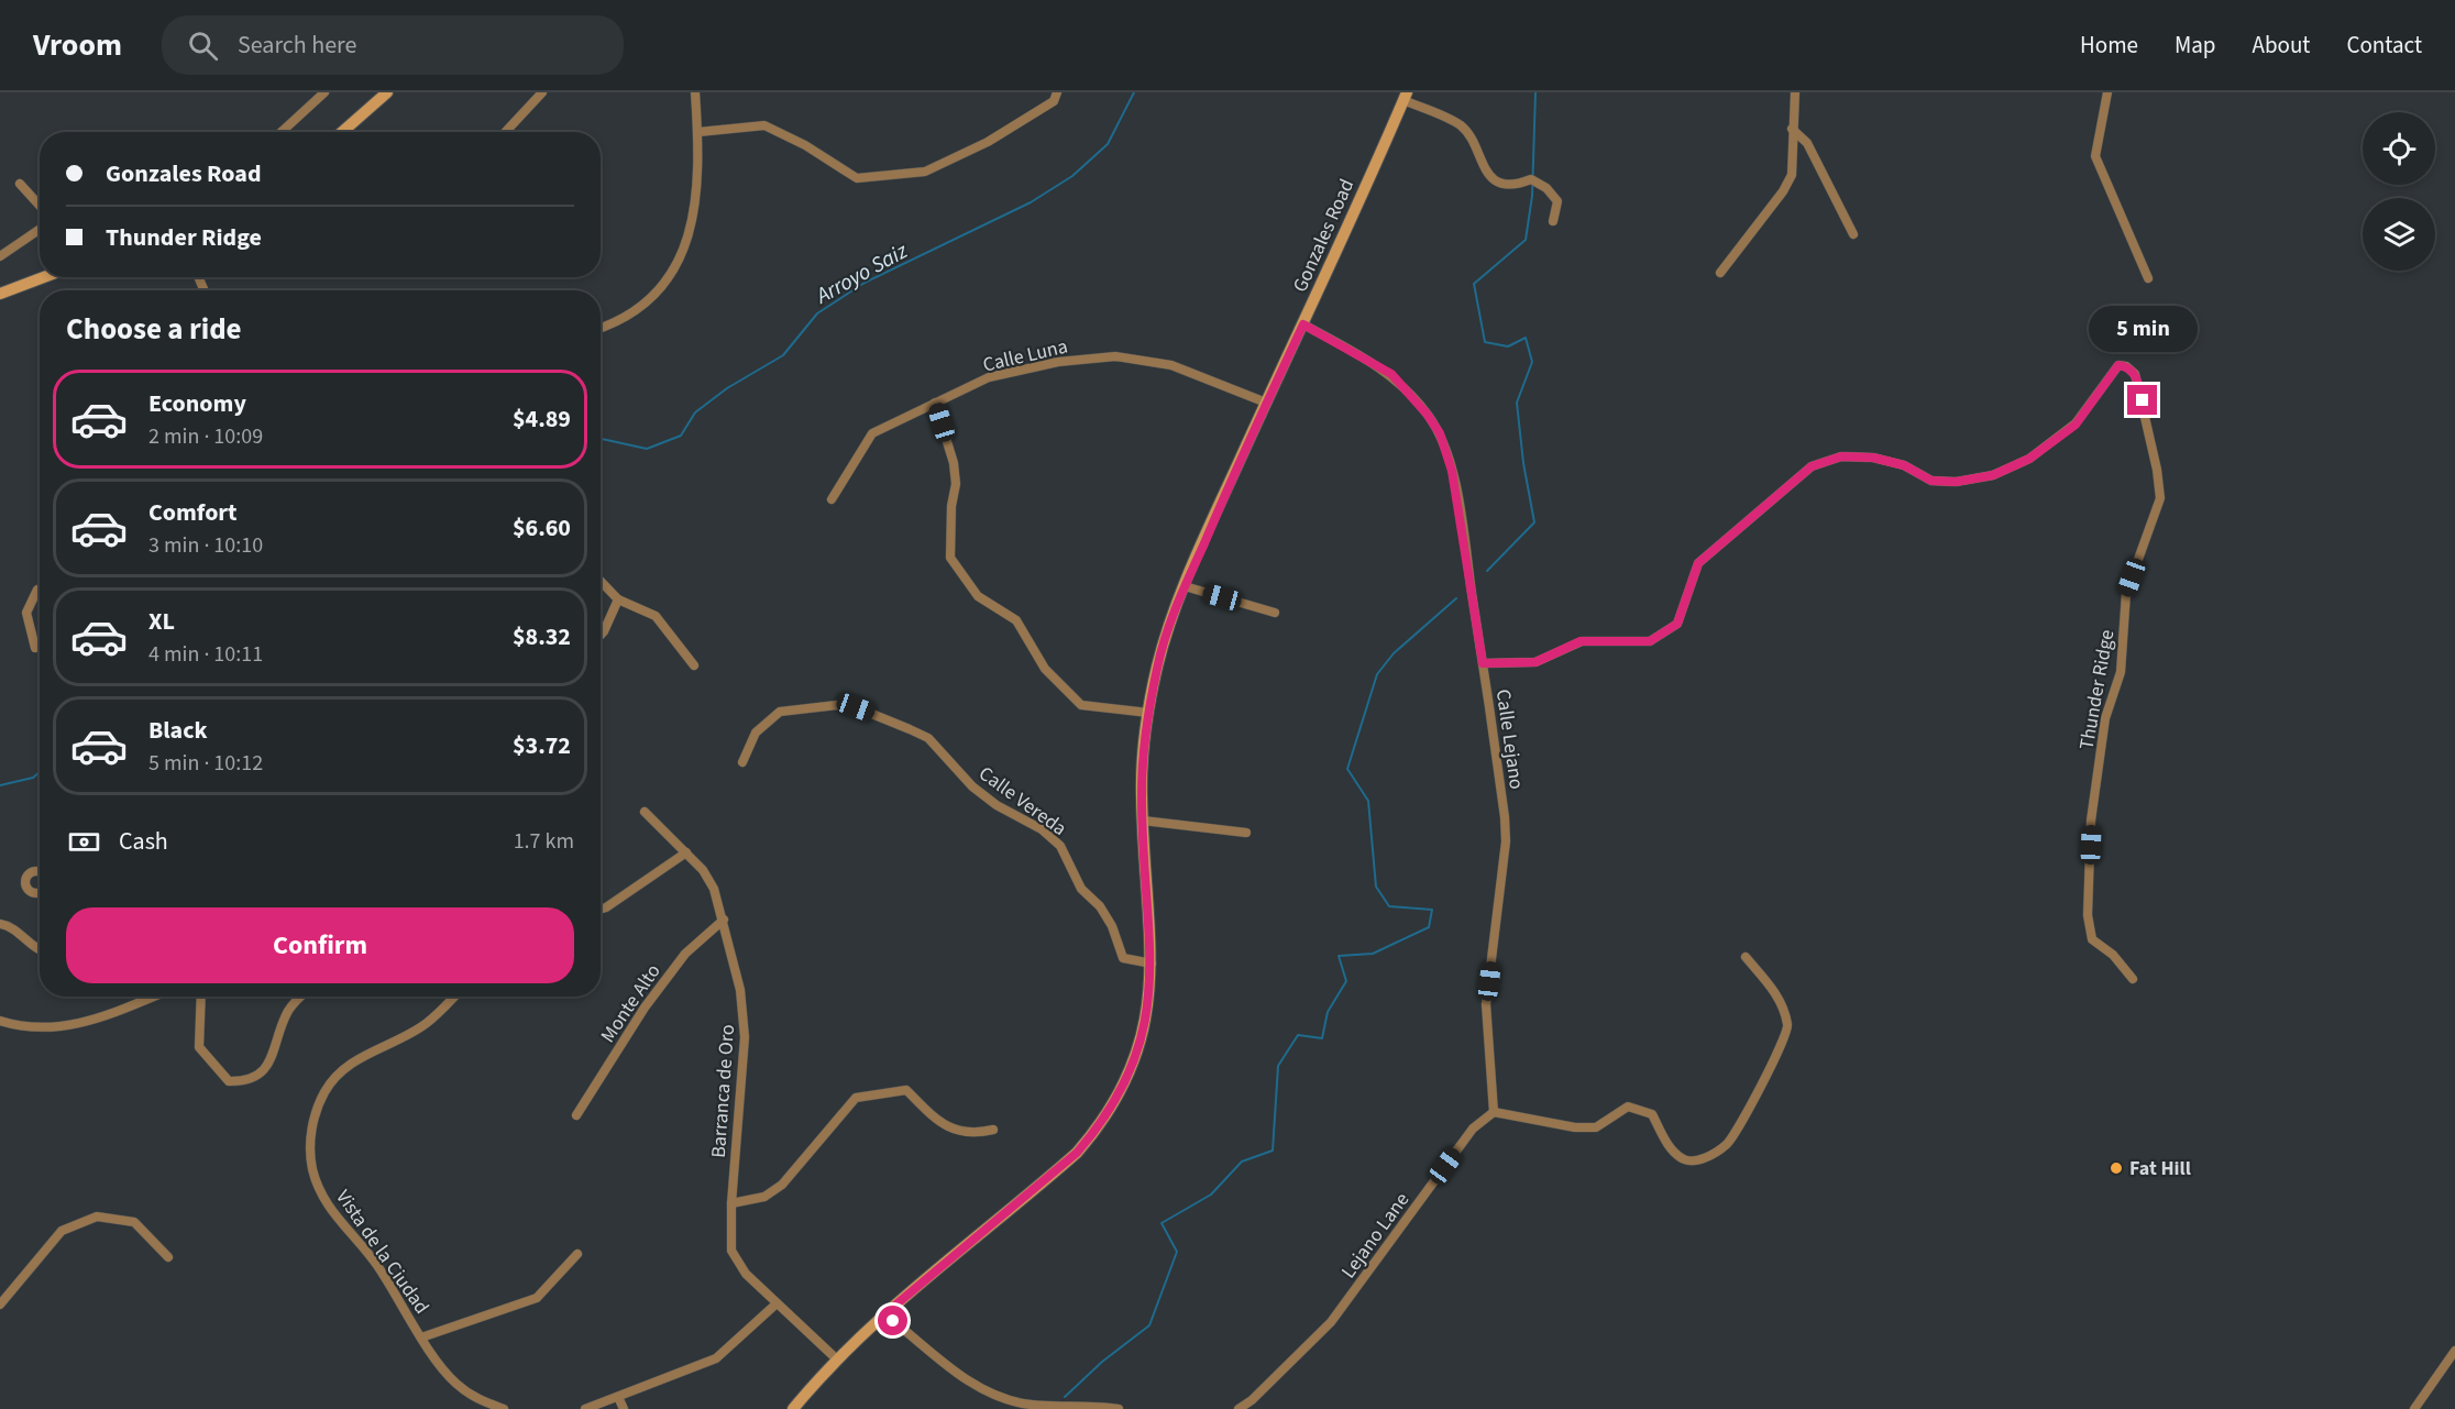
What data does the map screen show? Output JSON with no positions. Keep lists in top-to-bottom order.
{
  "streets": {
    "street": [
      "Gonzales Road",
      "Calle Luna",
      "Thunder Ridge",
      "Calle Lejano",
      "Calle Vereda",
      "Monte Alto",
      "Barranca de Oro",
      "Lejano Lane",
      "Vista de la Ciudad"
    ]
  },
  "crossings": [
    ["Gonzales Road", "Calle Luna"],
    ["Gonzales Road", "Calle Lejano"],
    ["Gonzales Road", "Calle Vereda"],
    ["Gonzales Road", "Barranca de Oro"],
    ["Thunder Ridge", "Calle Lejano"],
    ["Calle Lejano", "Lejano Lane"],
    ["Monte Alto", "Barranca de Oro"]
  ],
  "water": ["Arroyo Saiz"],
  "places": ["Fat Hill"],
  "page": {
    "header": "Vroom",
    "search": "Search here",
    "nav": [
      "Home",
      "Map",
      "About",
      "Contact"
    ],
    "banner": ["Gonzales Road", "Thunder Ridge"],
    "heading": "Choose a ride",
    "bubble": "5 min",
    "list": [
      {
        "name": "Economy",
        "note": "2 min · 10:09",
        "value": "$4.89"
      },
      {
        "name": "Comfort",
        "note": "3 min · 10:10",
        "value": "$6.60"
      },
      {
        "name": "XL",
        "note": "4 min · 10:11",
        "value": "$8.32"
      },
      {
        "name": "Black",
        "note": "5 min · 10:12",
        "value": "$3.72"
      }
    ],
    "pay": ["Cash", "1.7 km"],
    "buttons": "Confirm"
  }
}
